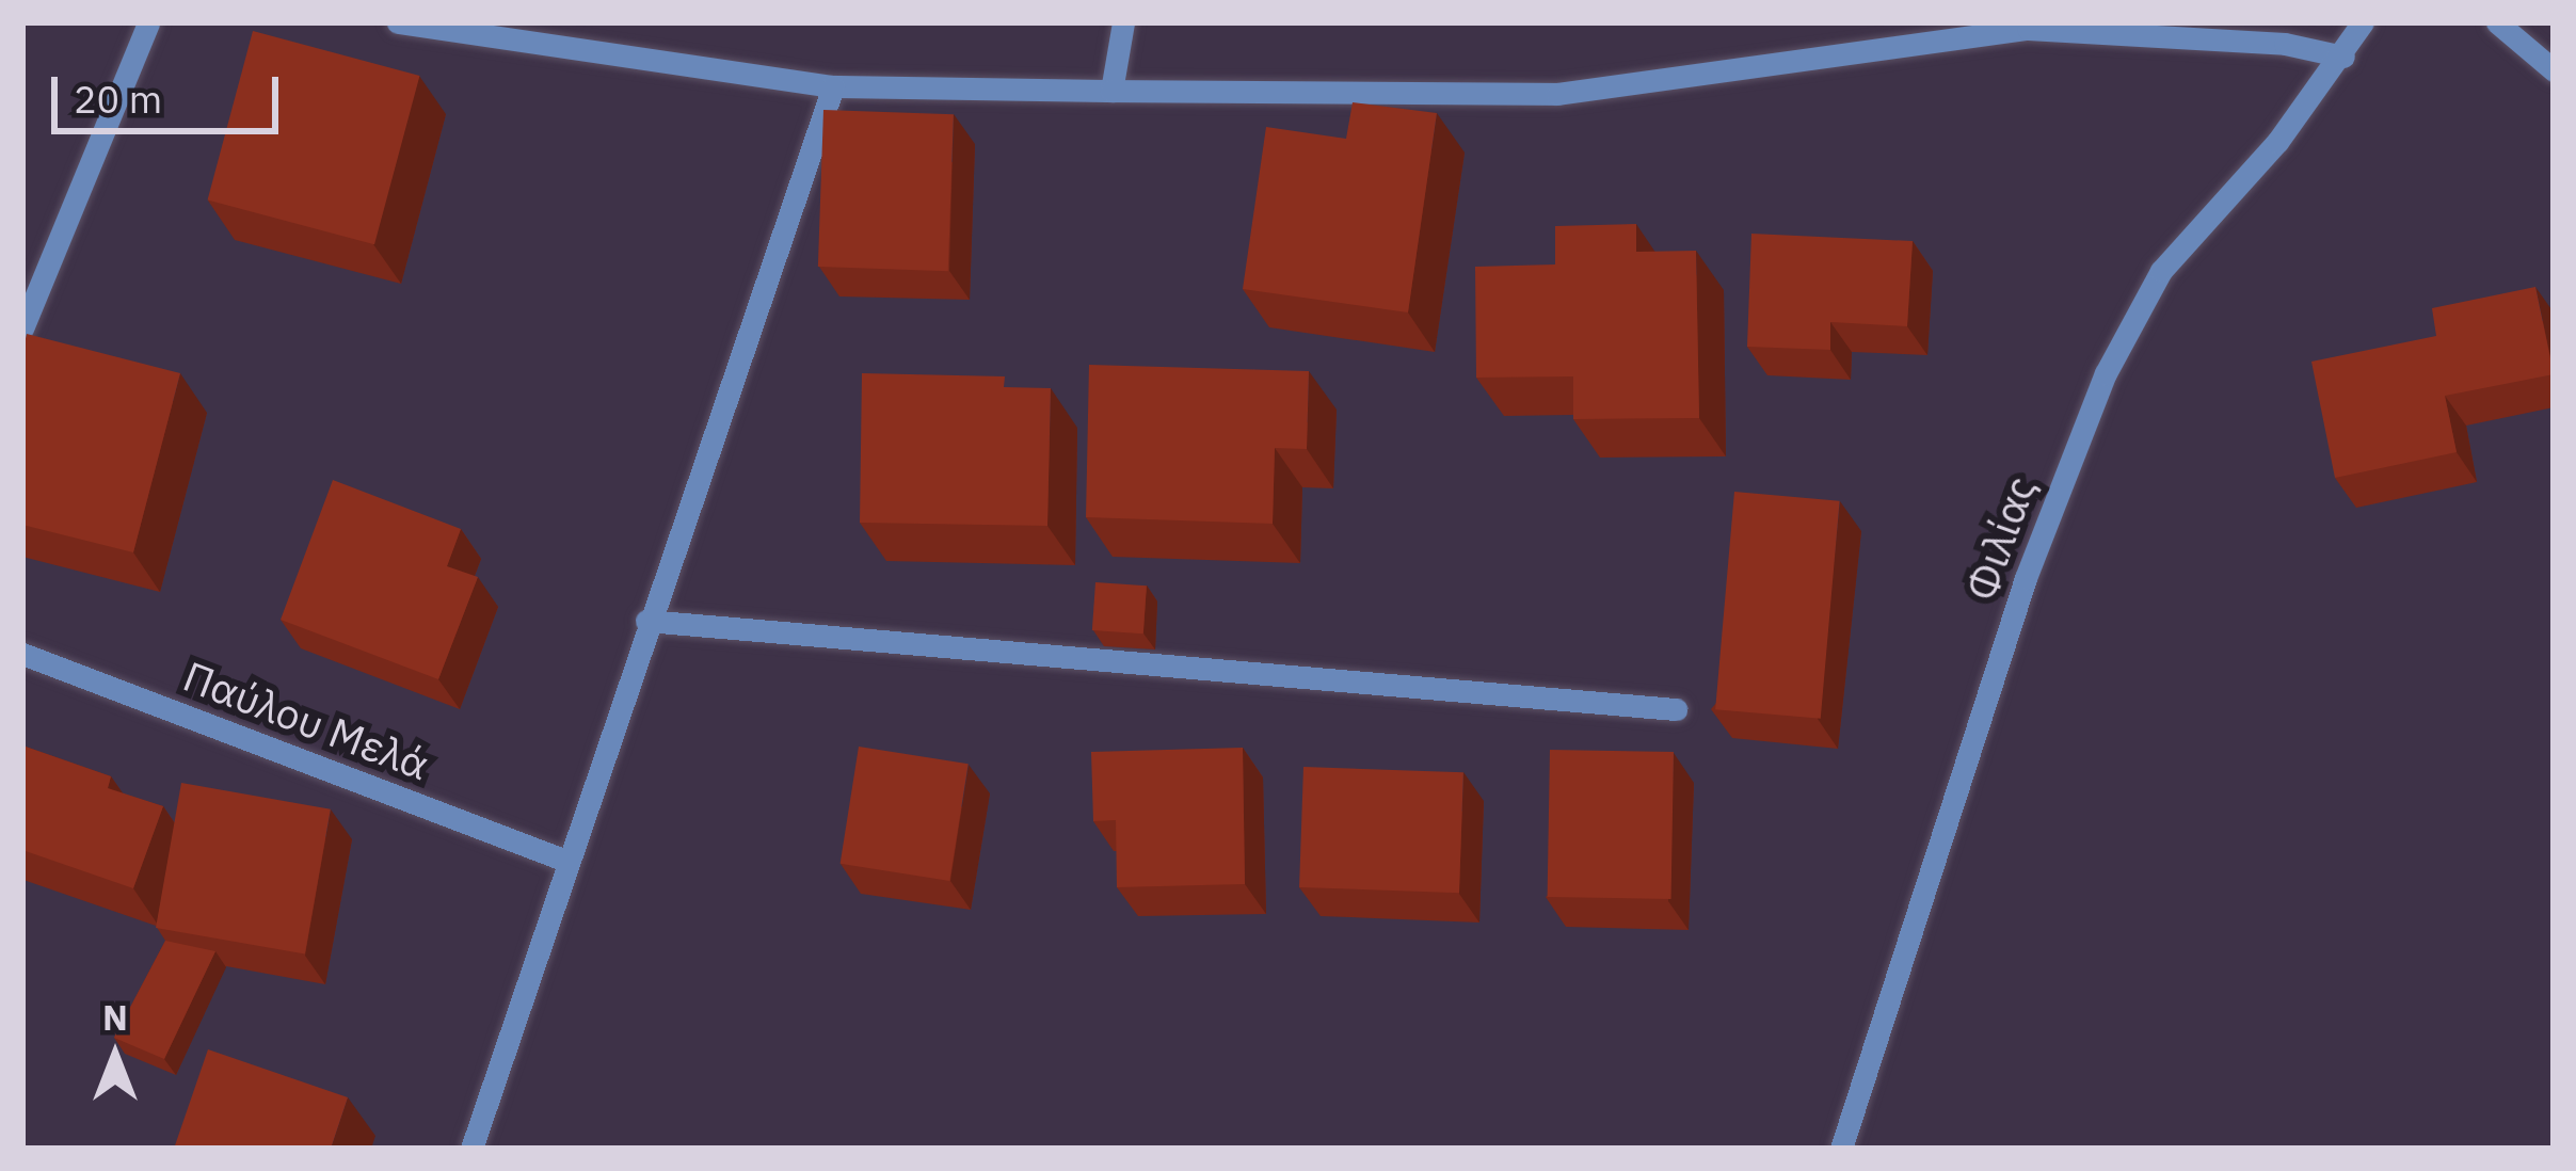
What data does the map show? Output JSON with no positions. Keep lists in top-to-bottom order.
{
  "streets": {
    "street": ["Φιλίας", "Παύλου Μελά"]
  },
  "scale_bar": "20 m",
  "north": "top"
}
